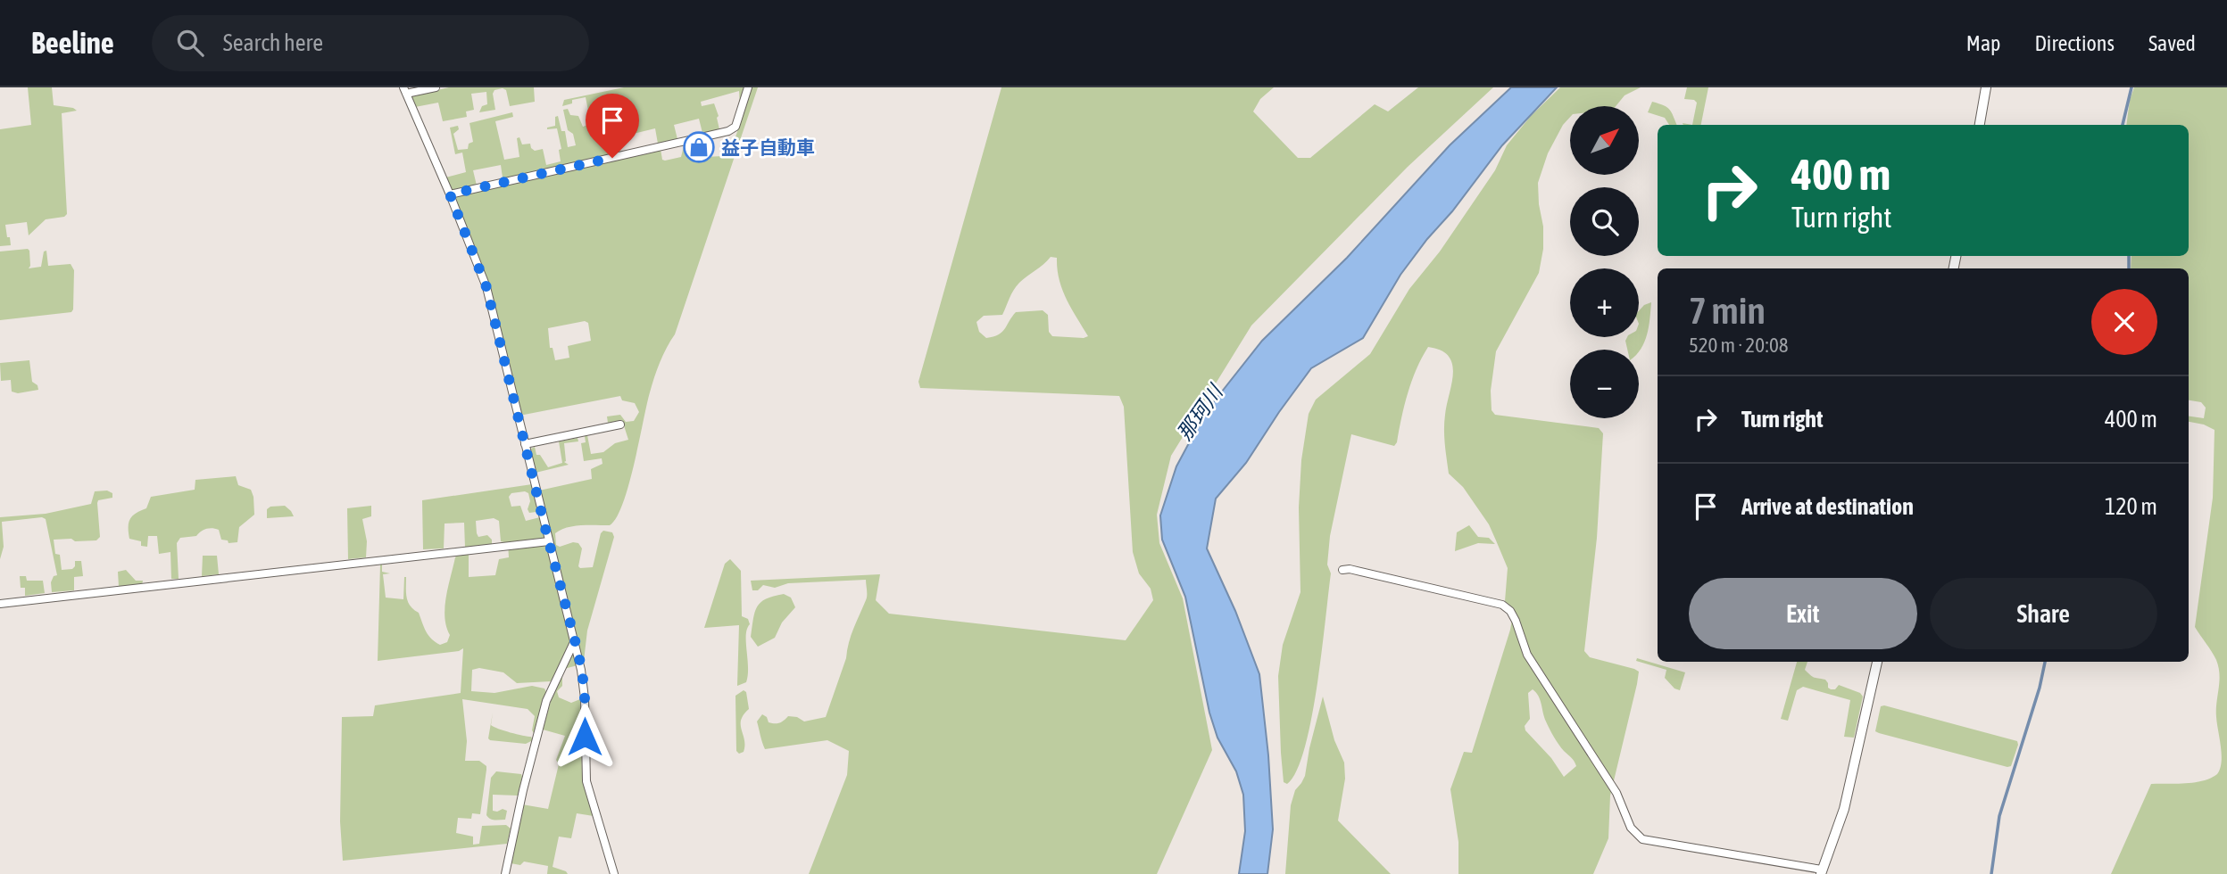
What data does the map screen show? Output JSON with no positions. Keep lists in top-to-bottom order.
{
  "water": ["那珂川"],
  "places": {
    "shop": ["益子自動車"]
  },
  "north": "top right",
  "page": {
    "header": "Beeline",
    "search": "Search here",
    "nav": ["Map", "Directions", "Saved"],
    "map_buttons": ["+", "−"],
    "turn": ["400 m", "Turn right"],
    "heading": ["7 min", "520 m · 20:08"],
    "list": [
      {
        "name": "Turn right",
        "value": "400 m"
      },
      {
        "name": "Arrive at destination",
        "value": "120 m"
      }
    ],
    "buttons": ["Exit", "Share"]
  }
}
